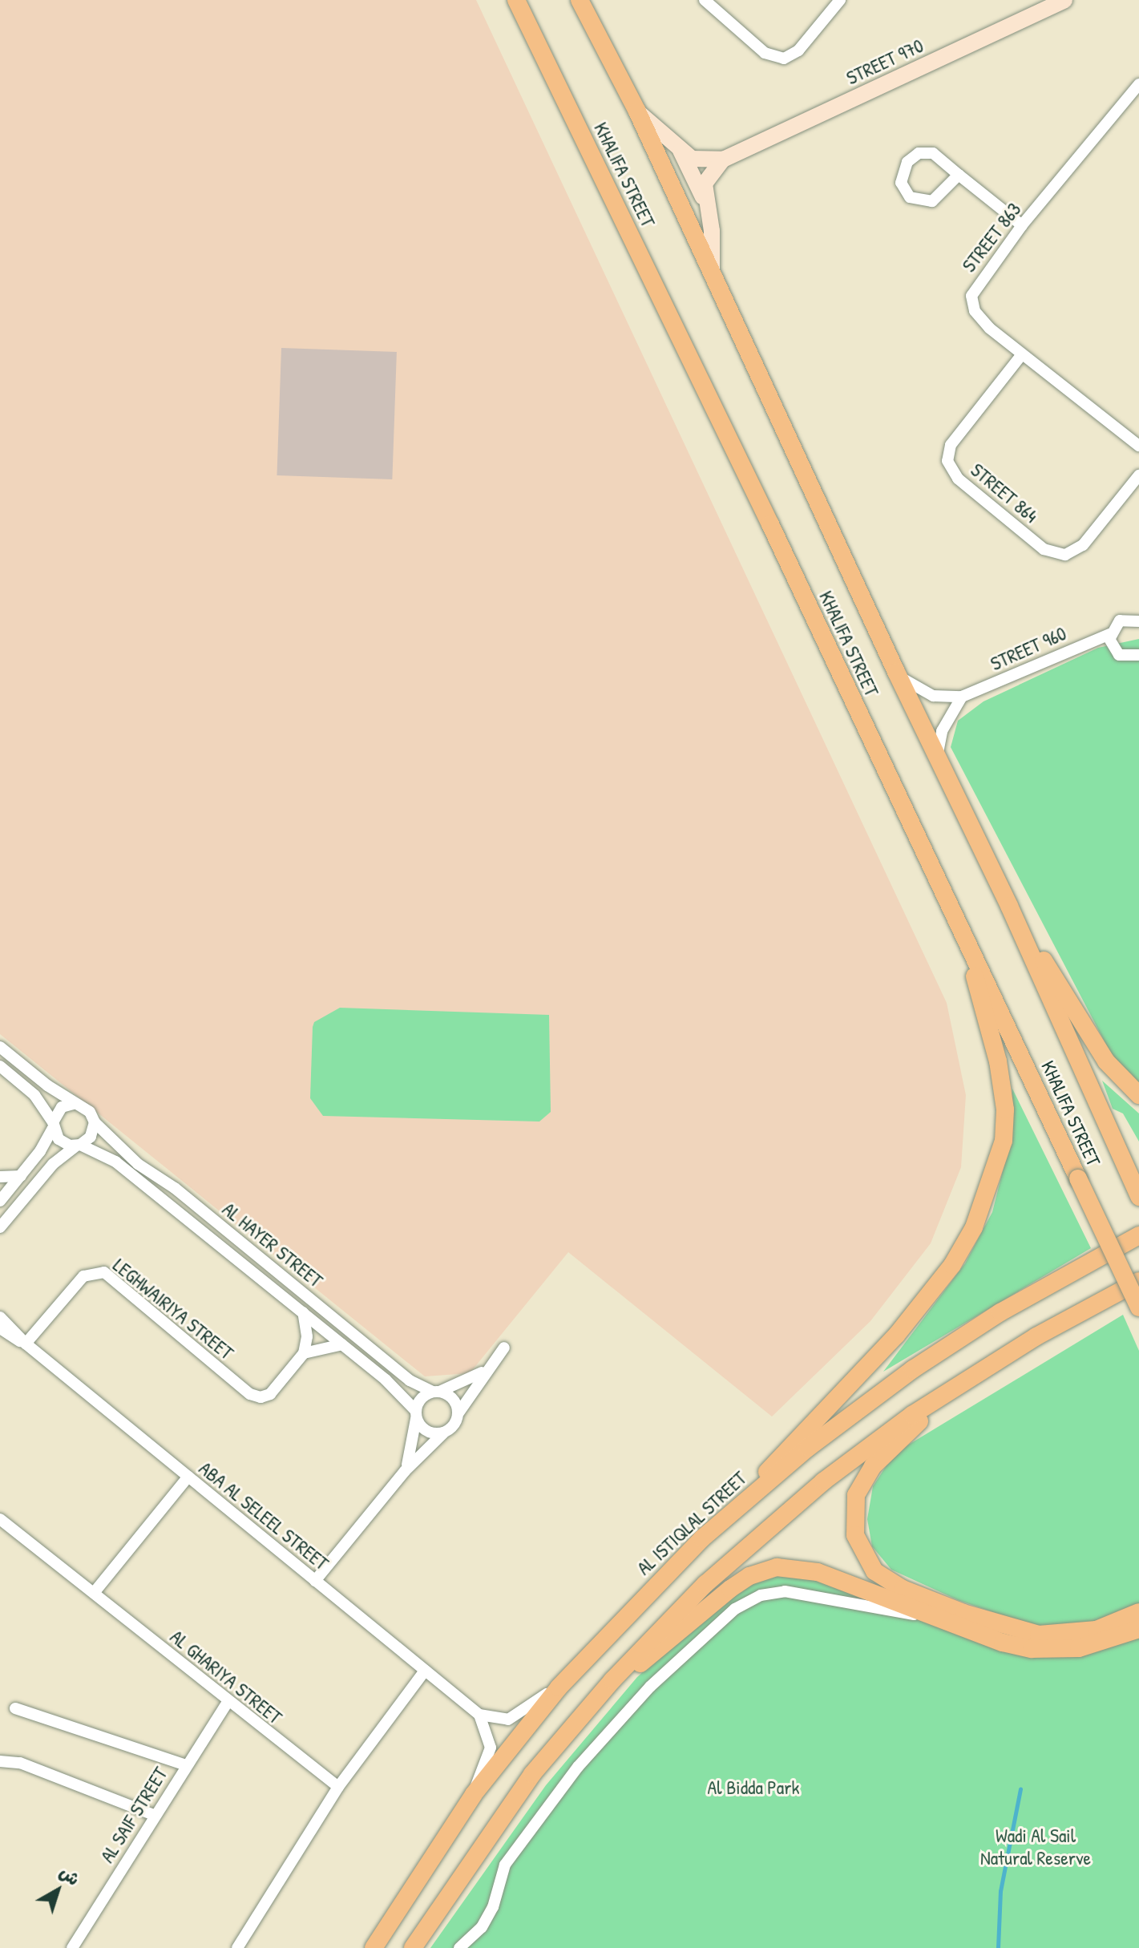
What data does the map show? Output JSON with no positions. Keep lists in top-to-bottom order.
{
  "streets": {
    "main road": ["KHALIFA STREET", "AL ISTIQLAL STREET"],
    "street": [
      "STREET 970",
      "STREET 863",
      "STREET 864",
      "STREET 960",
      "AL HAYER STREET",
      "LEGHWAIRIYA STREET",
      "ABA AL SELEEL STREET",
      "AL GHARIYA STREET",
      "AL SAIF STREET"
    ]
  },
  "crossings": [
    ["STREET 970", "KHALIFA STREET"],
    ["KHALIFA STREET", "STREET 960"],
    ["STREET 863", "STREET 864"],
    ["LEGHWAIRIYA STREET", "ABA AL SELEEL STREET"],
    ["AL GHARIYA STREET", "AL SAIF STREET"]
  ],
  "parks": ["Al Bidda Park", "Wadi Al Sail Natural Reserve"],
  "north": "top right"
}
